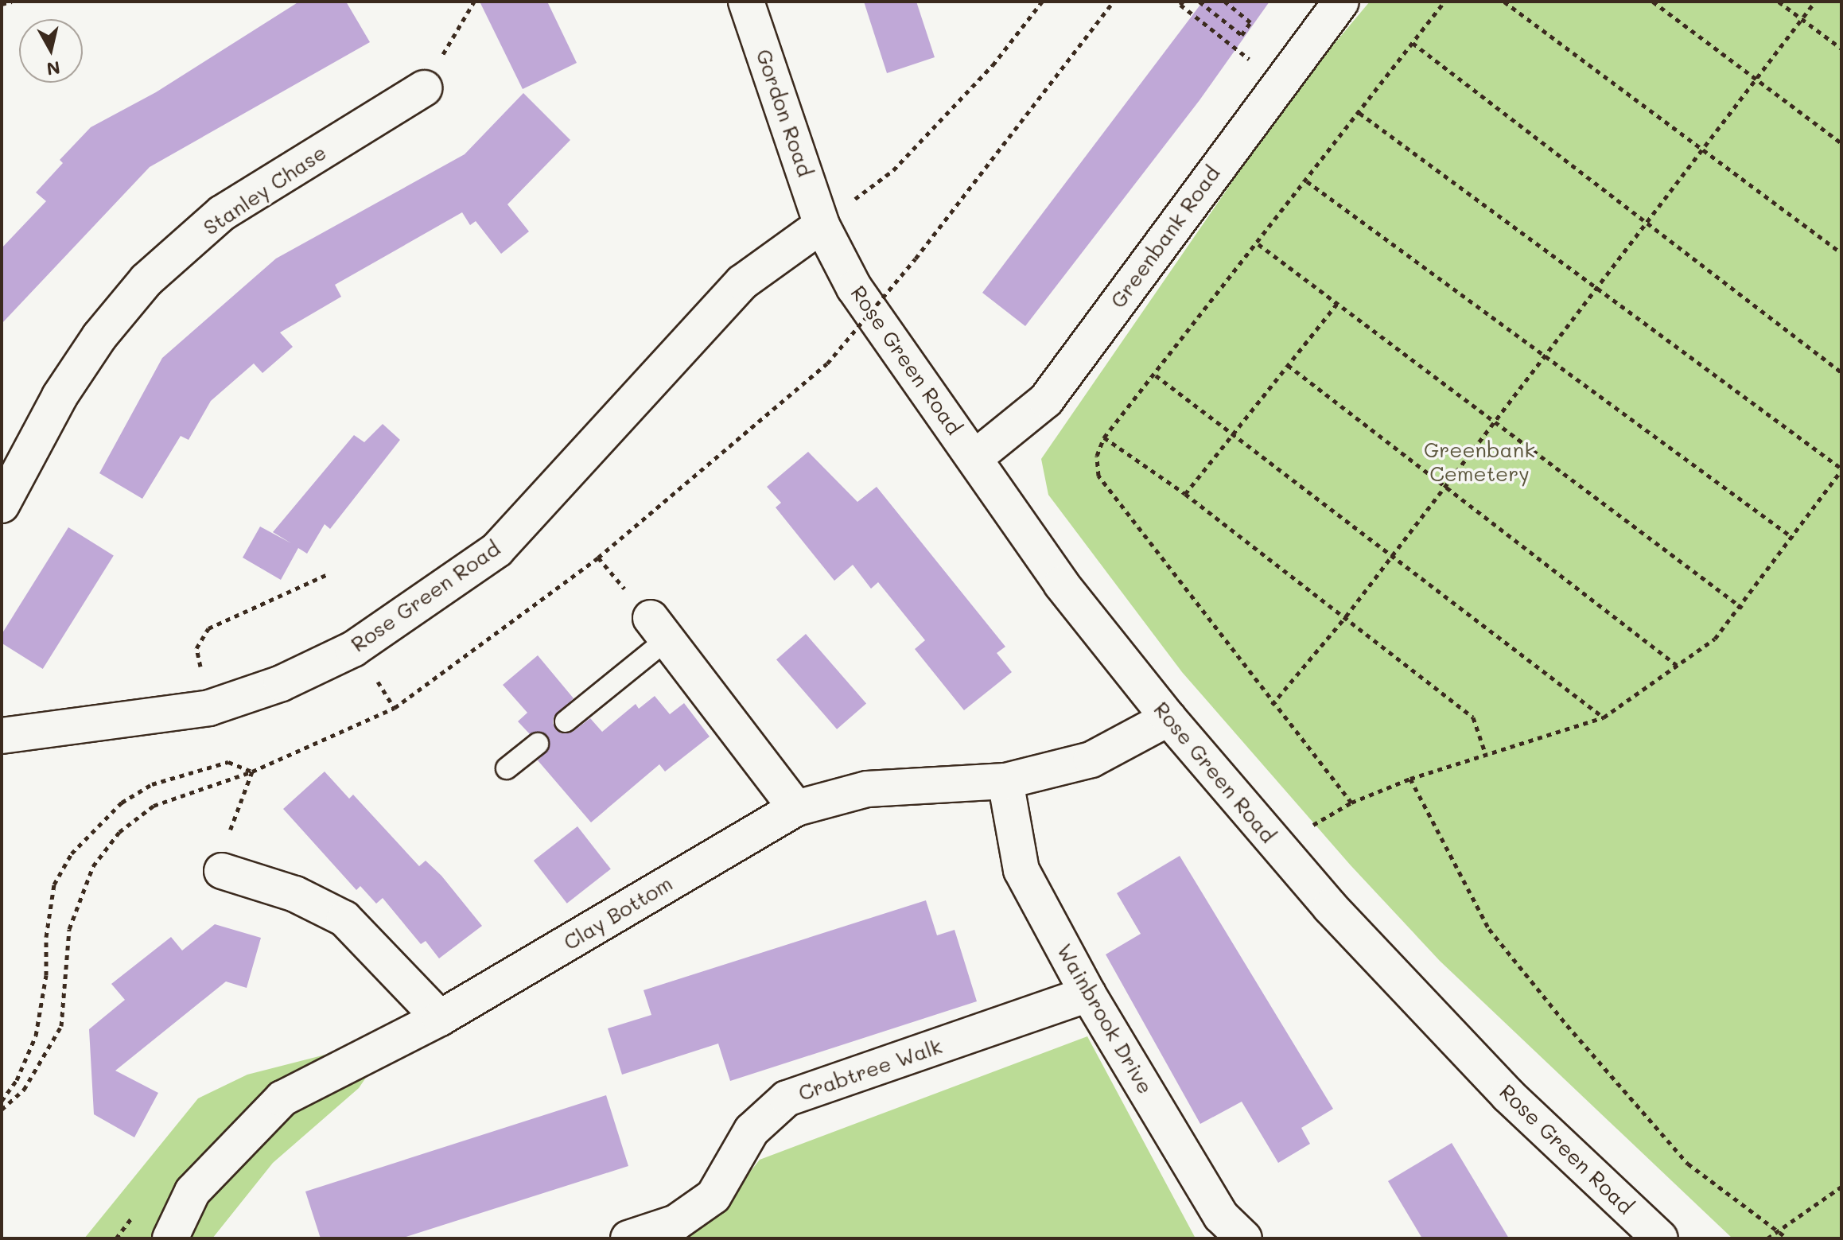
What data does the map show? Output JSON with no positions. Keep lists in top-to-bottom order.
{
  "streets": {
    "street": [
      "Gordon Road",
      "Stanley Chase",
      "Greenbank Road",
      "Rose Green Road",
      "Clay Bottom",
      "Wainbrook Drive",
      "Crabtree Walk"
    ]
  },
  "crossings": [
    ["Gordon Road", "Rose Green Road"],
    ["Greenbank Road", "Rose Green Road"],
    ["Rose Green Road", "Clay Bottom"],
    ["Clay Bottom", "Wainbrook Drive"],
    ["Wainbrook Drive", "Crabtree Walk"]
  ],
  "parks": ["Greenbank Cemetery"],
  "north": "bottom"
}
